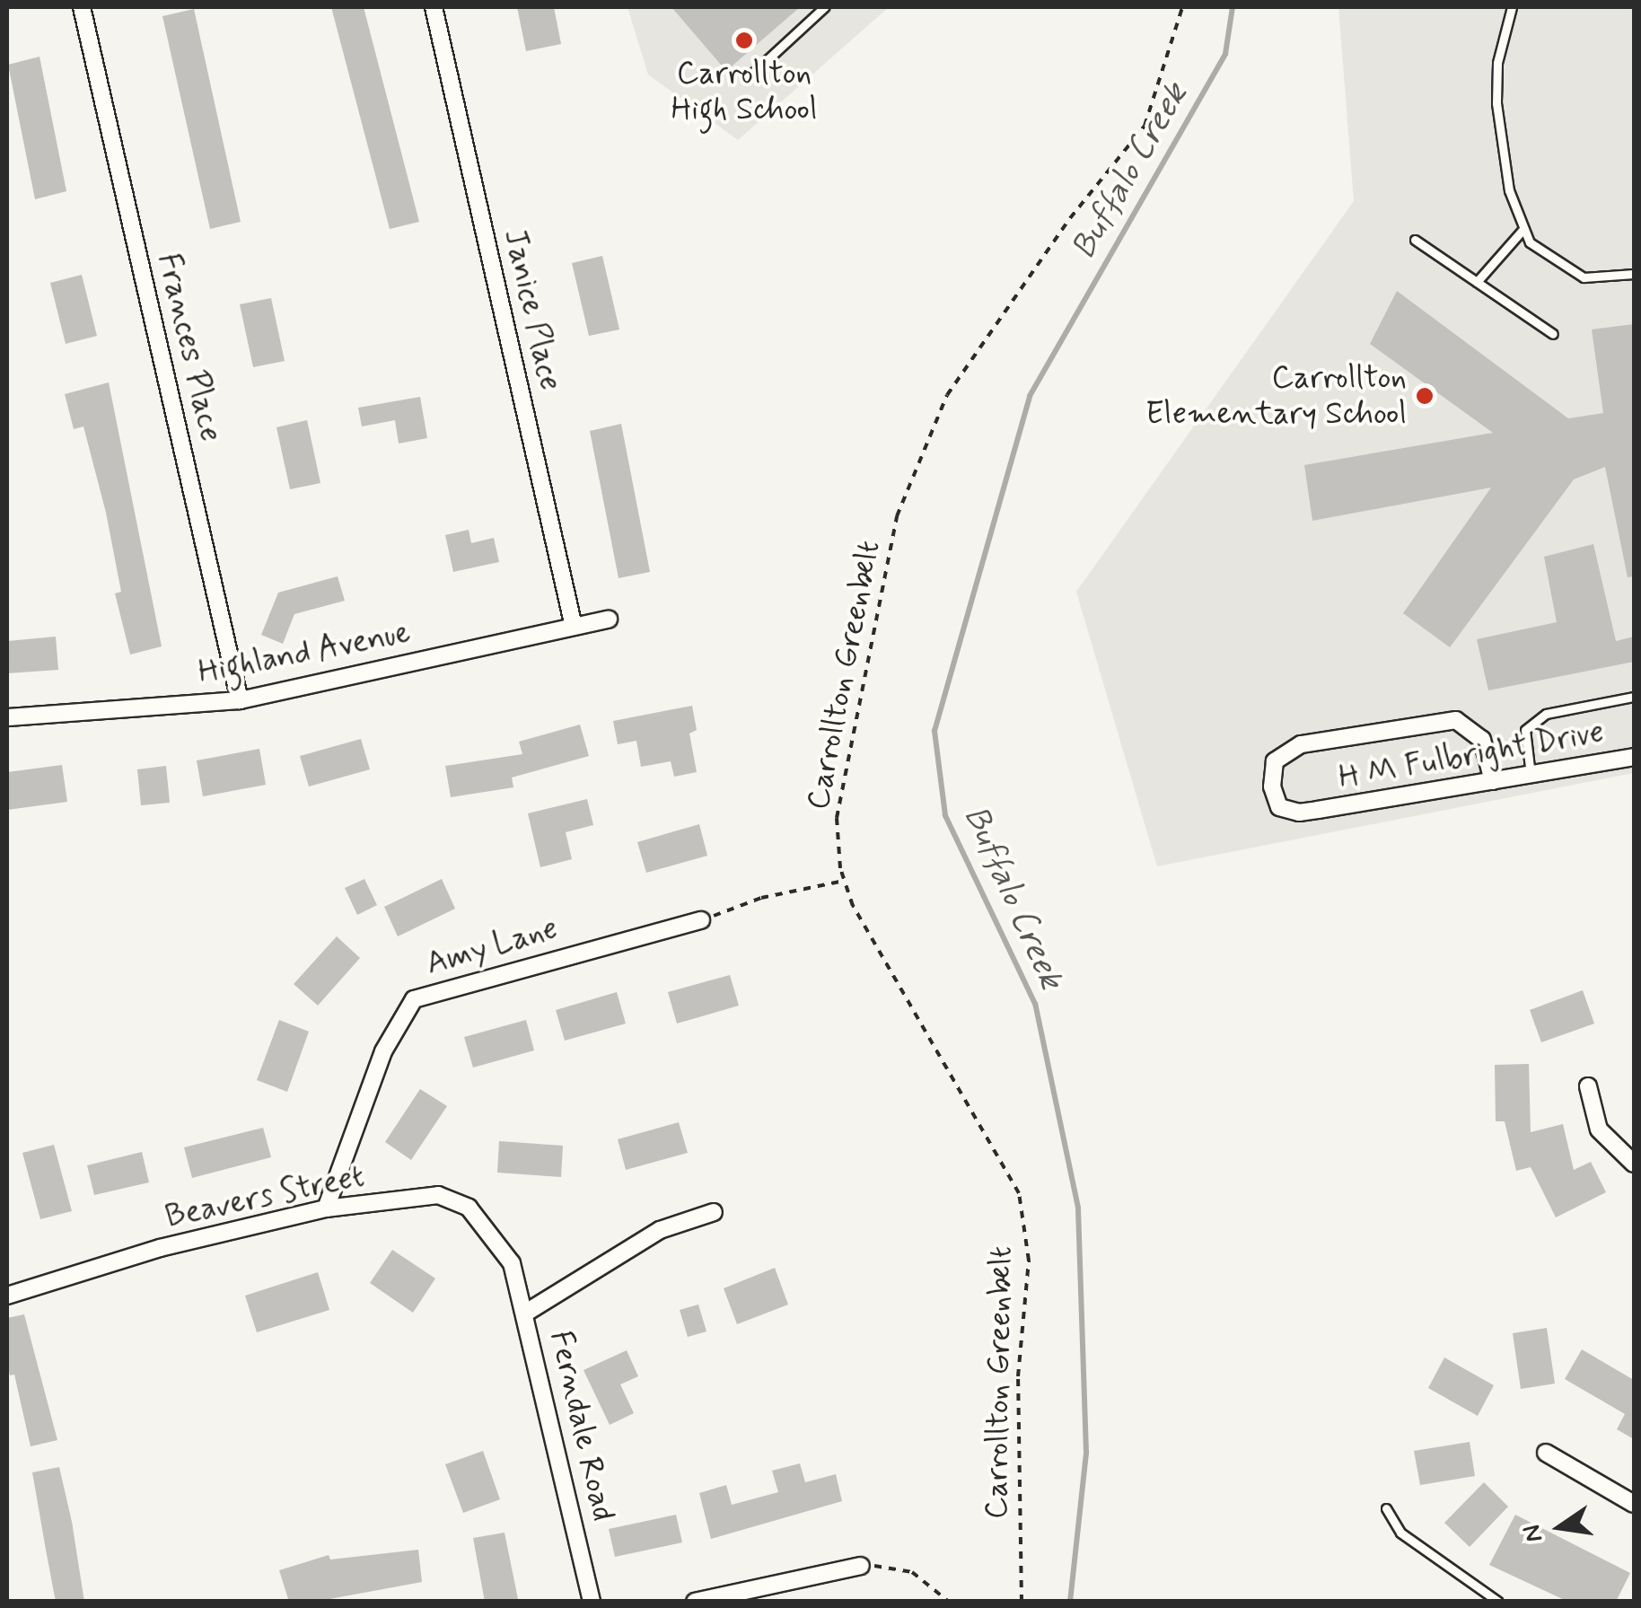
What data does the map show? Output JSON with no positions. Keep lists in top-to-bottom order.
{
  "streets": {
    "street": [
      "Janice Place",
      "Frances Place",
      "Highland Avenue",
      "H M Fulbright Drive",
      "Amy Lane",
      "Beavers Street",
      "Ferndale Road"
    ],
    "path": ["Carrollton Greenbelt"]
  },
  "crossings": [
    ["Janice Place", "Highland Avenue"],
    ["Frances Place", "Highland Avenue"],
    ["Amy Lane", "Beavers Street"],
    ["Beavers Street", "Ferndale Road"]
  ],
  "water": ["Buffalo Creek"],
  "places": ["Carrollton High School", "Carrollton Elementary School"],
  "north": "left"
}
